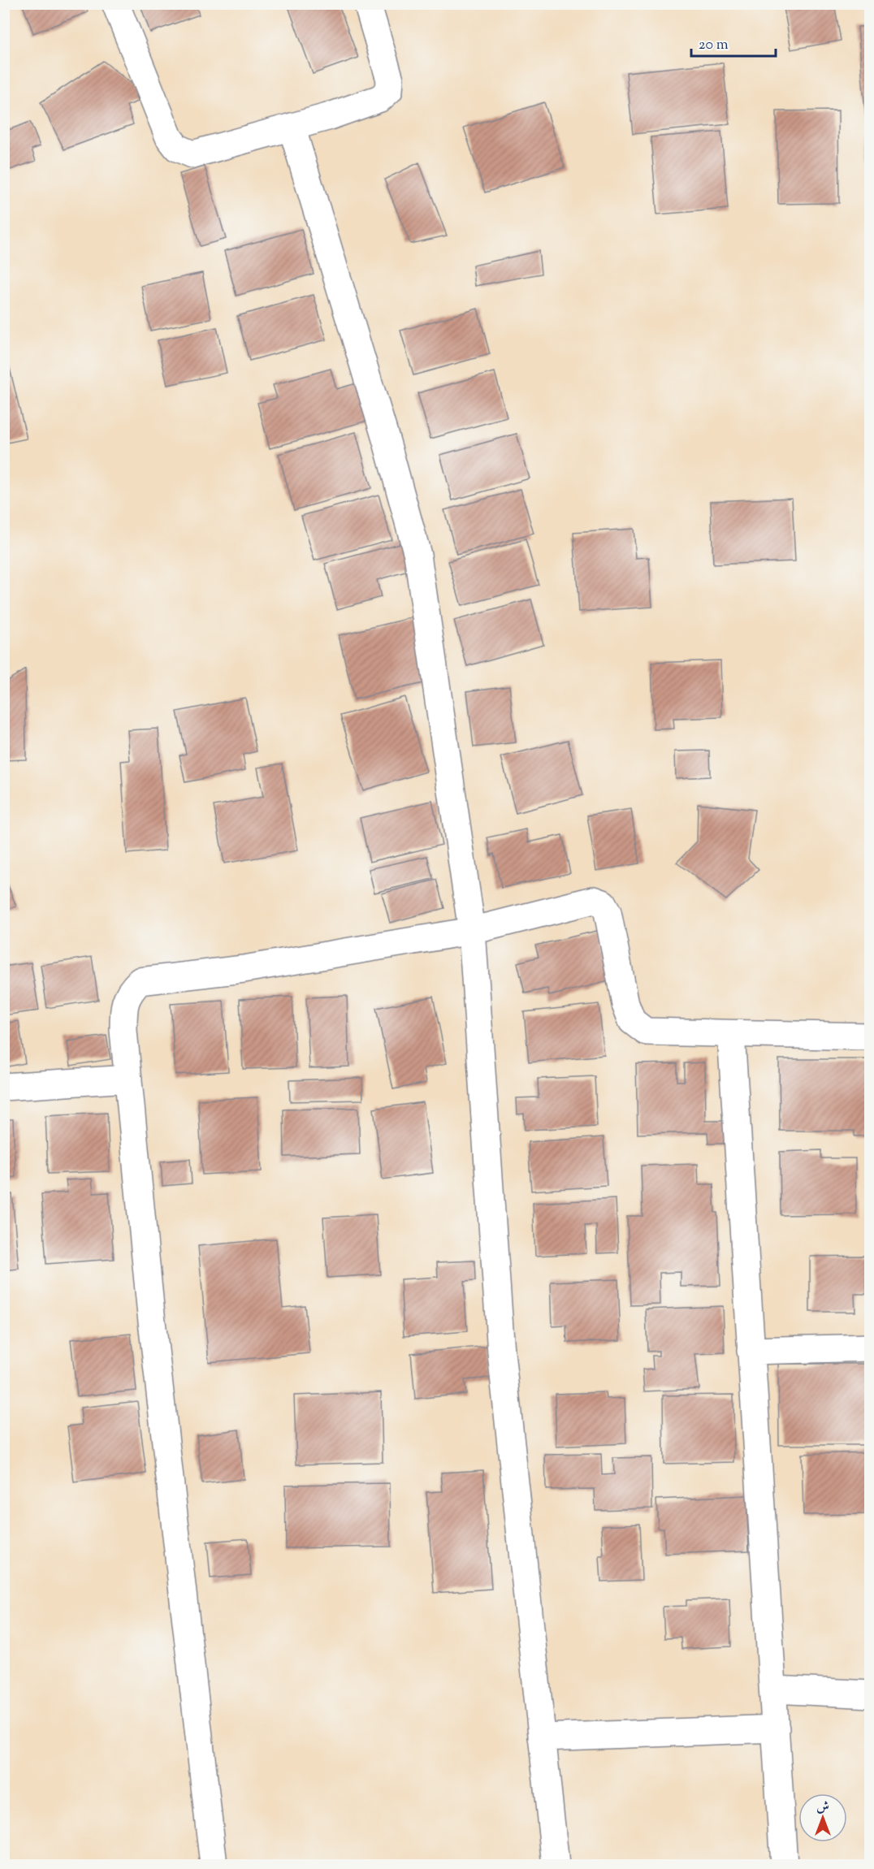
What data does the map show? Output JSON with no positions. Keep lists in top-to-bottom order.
{
  "scale_bar": "20 m",
  "north": "top"
}
